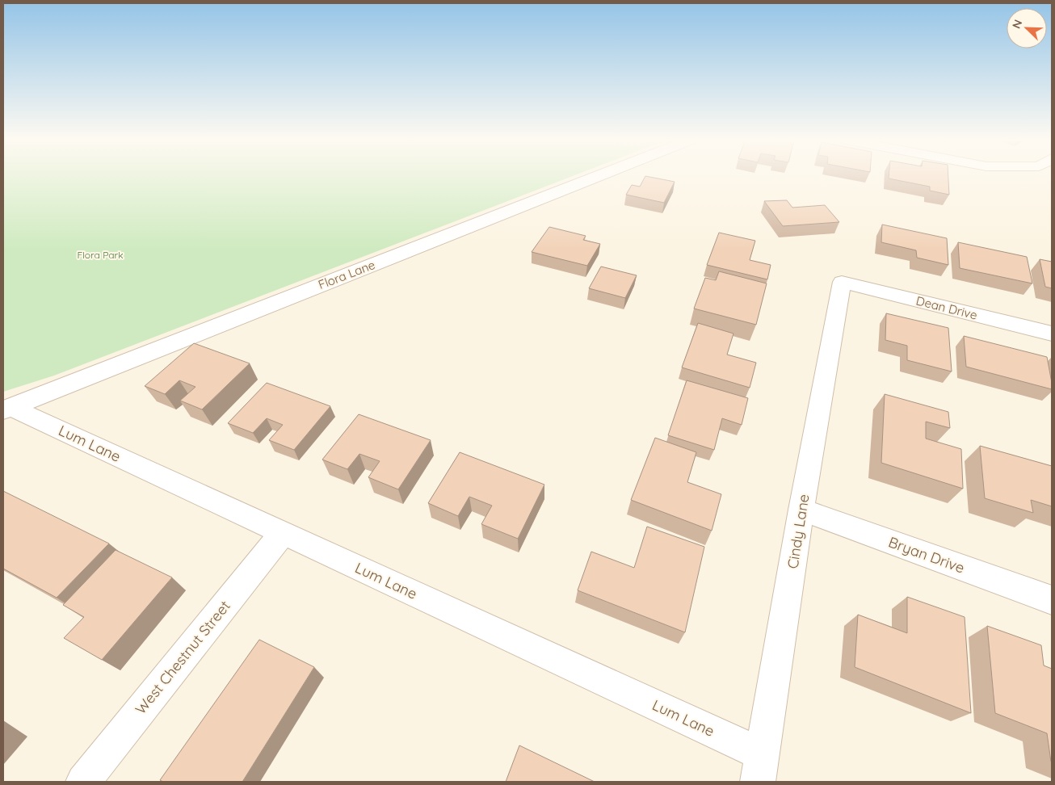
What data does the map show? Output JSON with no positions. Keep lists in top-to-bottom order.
{
  "streets": {
    "street": [
      "Flora Lane",
      "Dean Drive",
      "Lum Lane",
      "Cindy Lane",
      "Bryan Drive",
      "West Chestnut Street"
    ]
  },
  "crossings": [
    ["Flora Lane", "Lum Lane"],
    ["Dean Drive", "Cindy Lane"],
    ["Lum Lane", "Cindy Lane"],
    ["Lum Lane", "West Chestnut Street"],
    ["Cindy Lane", "Bryan Drive"]
  ],
  "parks": ["Flora Park"],
  "north": "top left"
}
